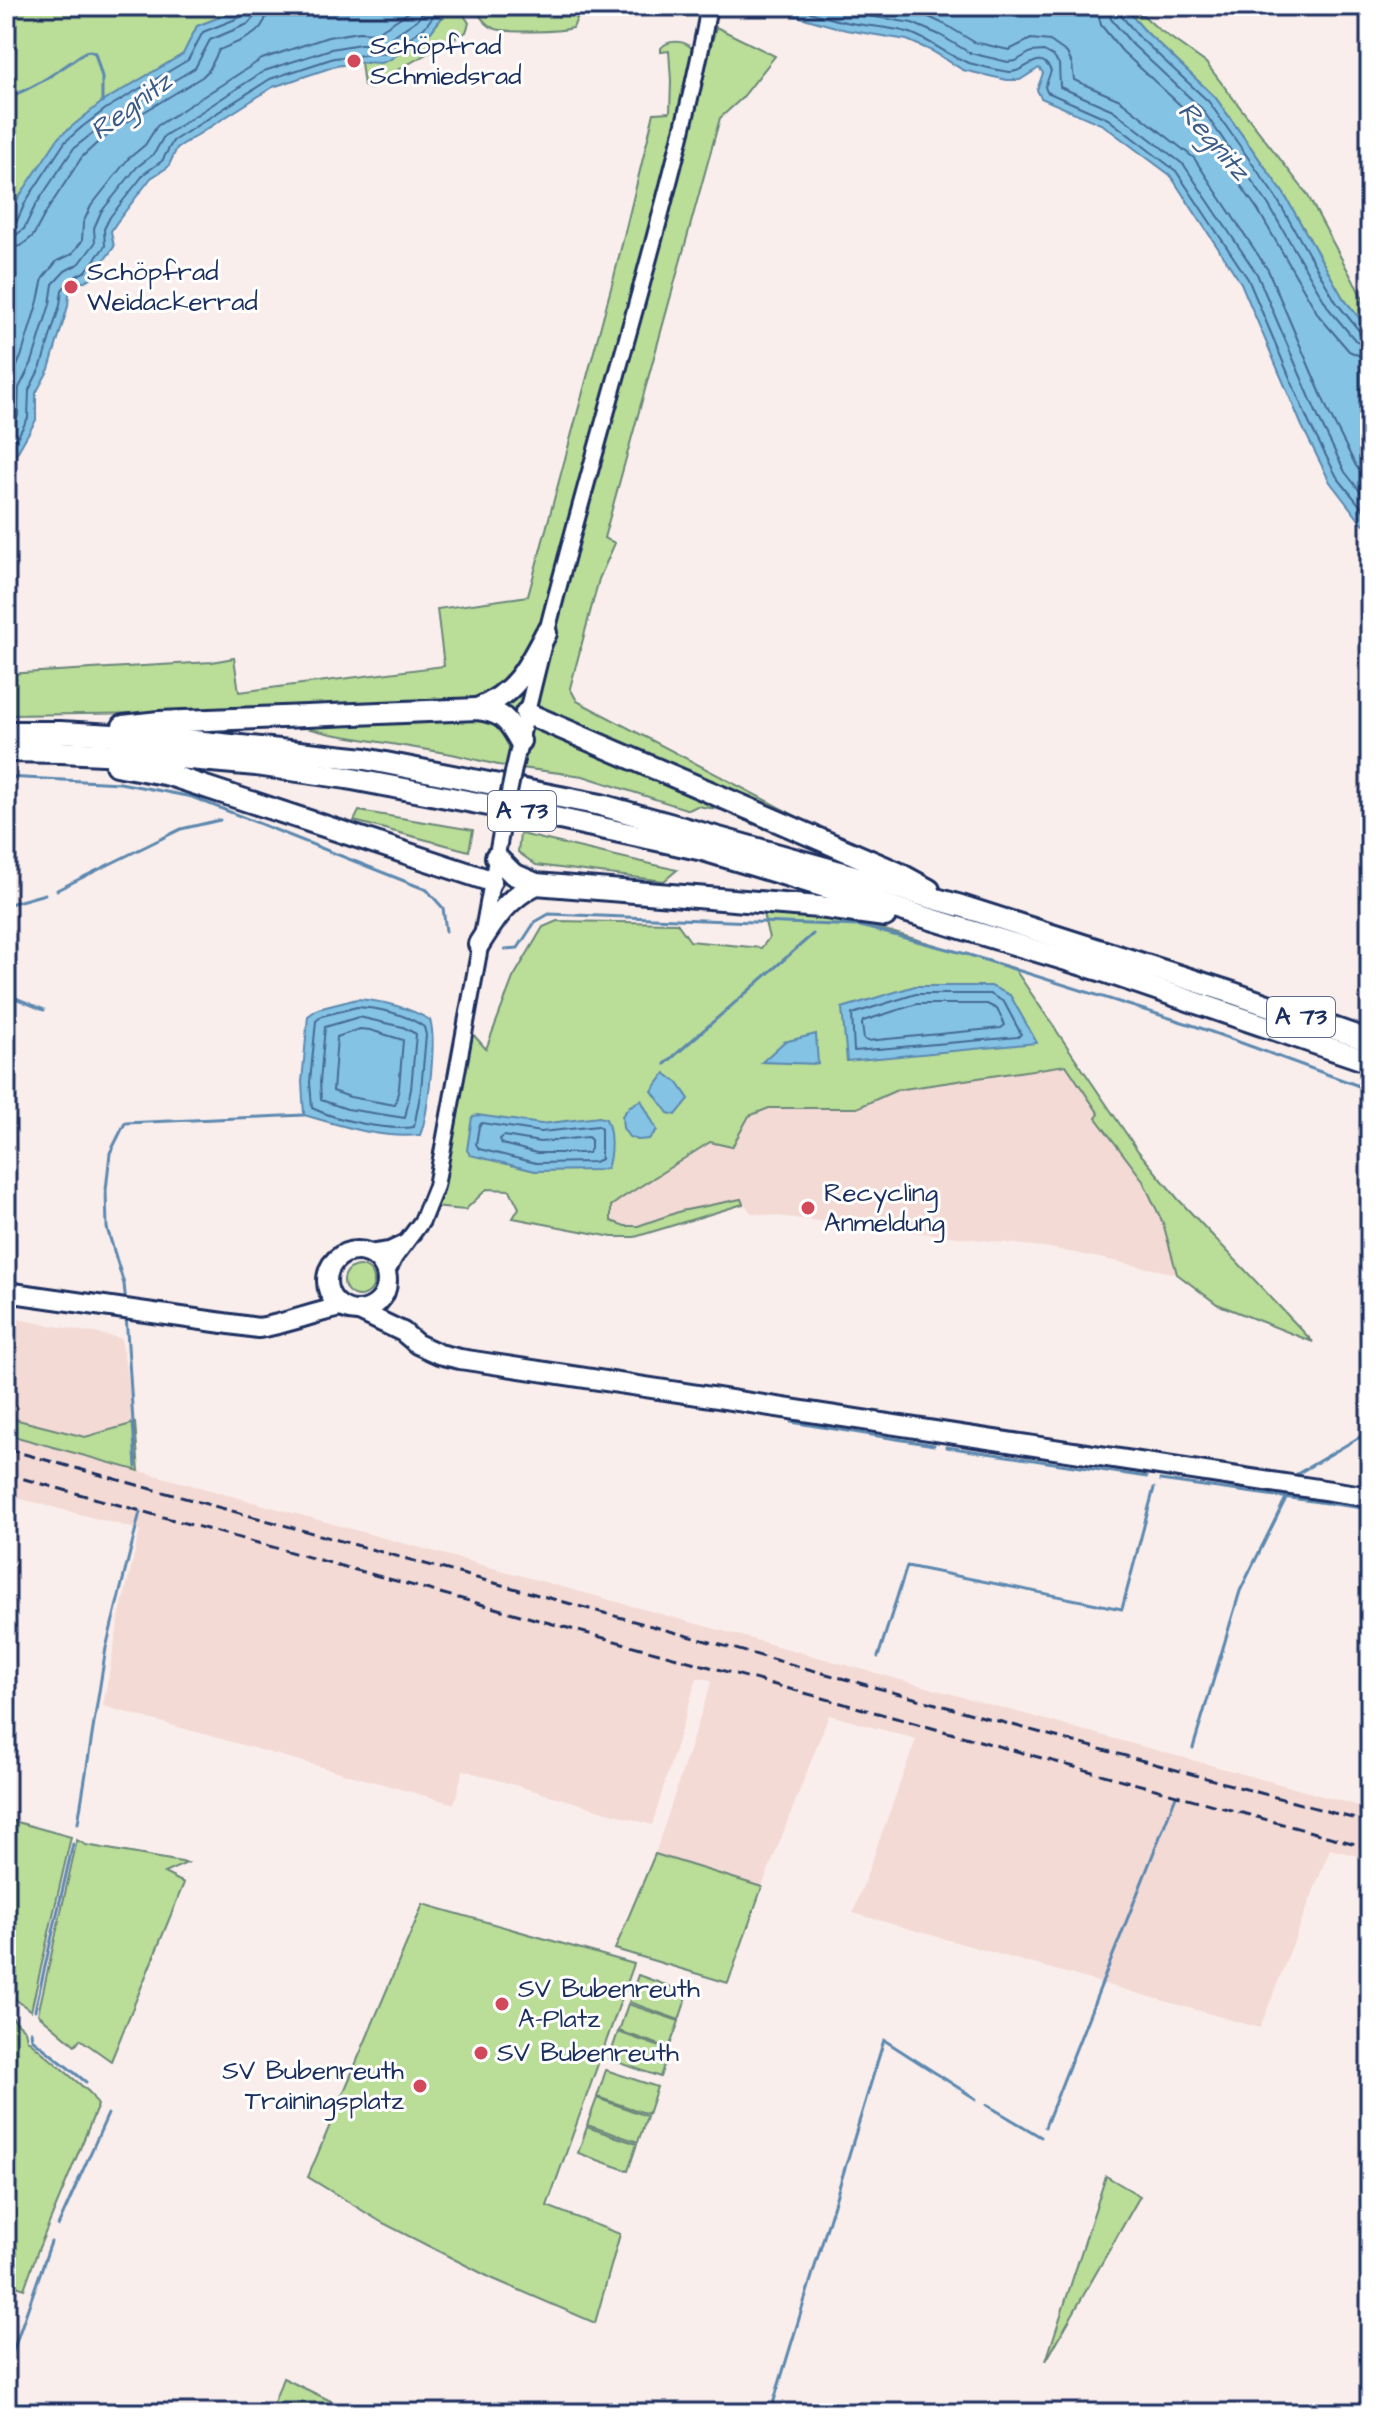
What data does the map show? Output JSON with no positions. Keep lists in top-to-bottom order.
{
  "streets": {
    "highway": ["A 73"]
  },
  "water": ["Regnitz"],
  "places": [
    "Schöpfrad Schmiedsrad",
    "Schöpfrad Weidackerrad",
    "Recycling Anmeldung",
    "SV Bubenreuth A-Platz",
    "SV Bubenreuth",
    "SV Bubenreuth Trainingsplatz"
  ]
}
